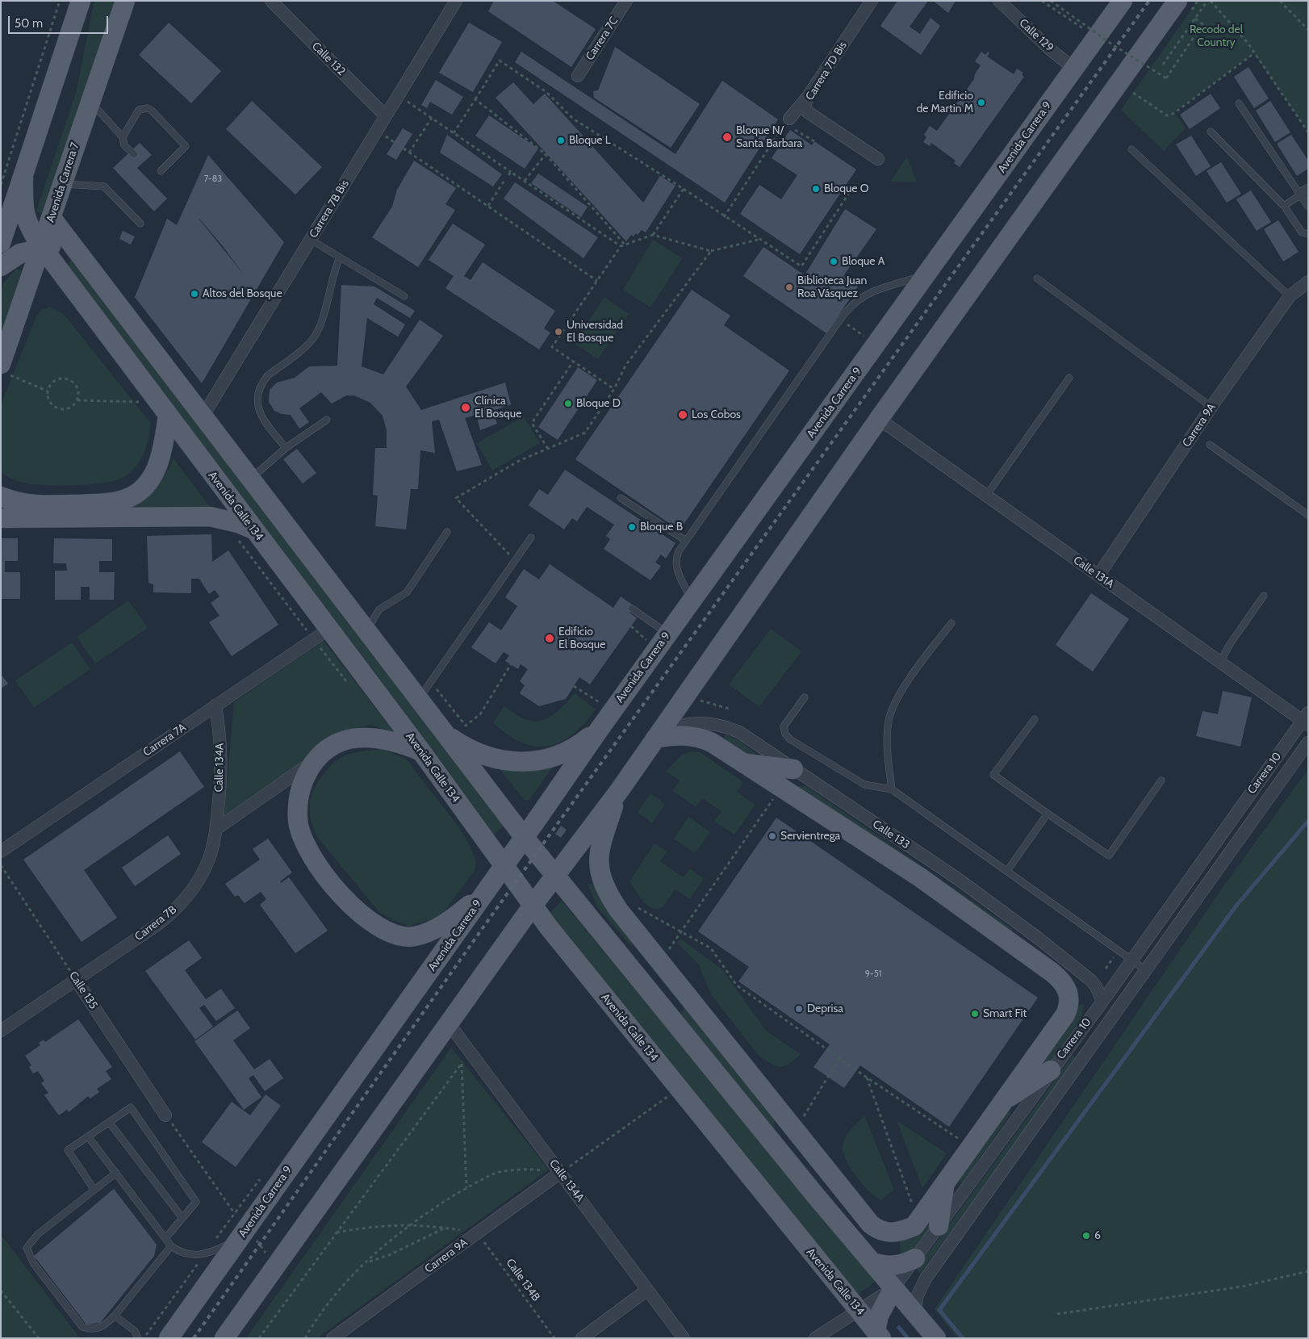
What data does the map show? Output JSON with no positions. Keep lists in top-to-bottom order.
{
  "streets": {
    "main road": ["Avenida Carrera 9", "Avenida Carrera 7", "Avenida Calle 134"],
    "street": [
      "Calle 129",
      "Carrera 7C",
      "Calle 132",
      "Carrera 7D Bis",
      "Carrera 7B Bis",
      "Carrera 9A",
      "Calle 131A",
      "Carrera 7A",
      "Calle 134A",
      "Carrera 10",
      "Calle 133",
      "Carrera 7B",
      "Calle 135"
    ],
    "path": ["Calle 134B"]
  },
  "crossings": [
    ["Calle 129", "Avenida Carrera 9"],
    ["Calle 132", "Carrera 7B Bis"],
    ["Avenida Carrera 9", "Avenida Calle 134"],
    ["Avenida Carrera 7", "Avenida Calle 134"],
    ["Carrera 9A", "Calle 131A"],
    ["Carrera 9A", "Calle 134A"],
    ["Carrera 9A", "Calle 134B"],
    ["Avenida Calle 134", "Carrera 7A"],
    ["Avenida Calle 134", "Carrera 10"],
    ["Calle 131A", "Carrera 10"],
    ["Carrera 7A", "Calle 134A"],
    ["Calle 134A", "Carrera 7B"],
    ["Carrera 10", "Calle 133"],
    ["Carrera 7B", "Calle 135"]
  ],
  "parks": ["Recodo del Country"],
  "places": [
    "Edificio de Martin M",
    "Bloque N/ Santa Barbara",
    "Bloque L",
    "Bloque O",
    "Bloque A",
    "Biblioteca Juan Roa Vásquez",
    "Altos del Bosque",
    "Universidad El Bosque",
    "Bloque D",
    "Clínica El Bosque",
    "Los Cobos",
    "Bloque B",
    "Edificio El Bosque",
    "Servientrega",
    "Deprisa",
    "Smart Fit",
    "6"
  ],
  "house_numbers": ["7-83", "9-51"],
  "scale_bar": "50 m"
}
